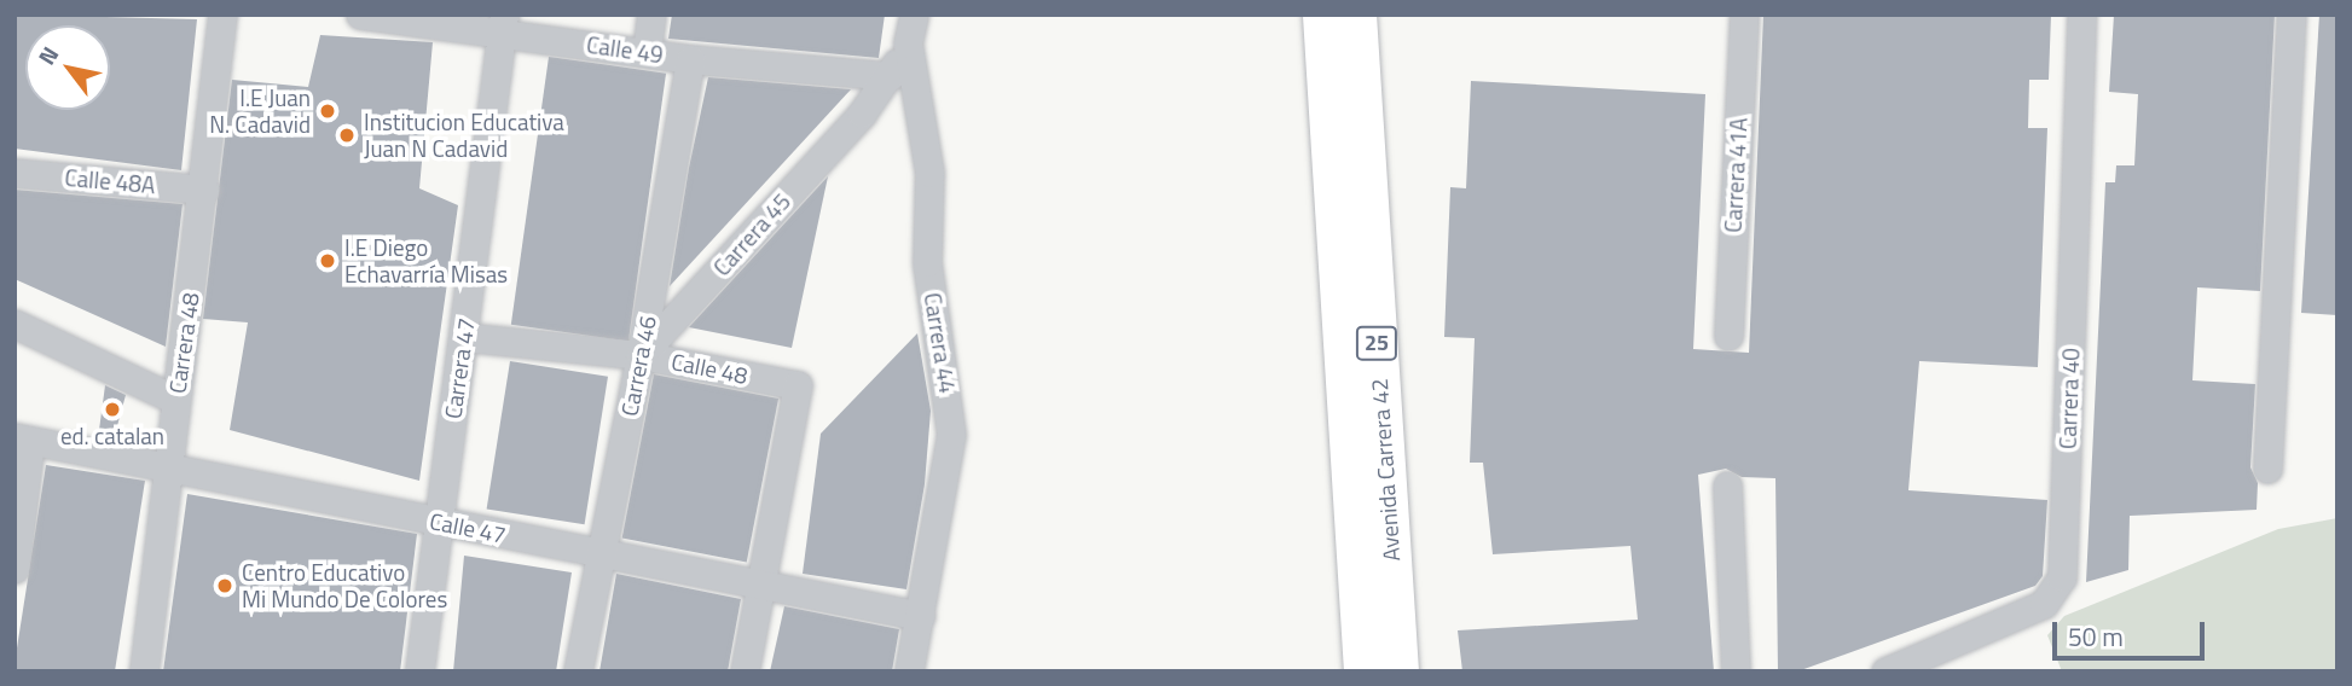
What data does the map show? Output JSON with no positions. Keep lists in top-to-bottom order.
{
  "streets": {
    "highway": ["25", "Avenida Carrera 42"],
    "street": [
      "Calle 49",
      "Carrera 41A",
      "Calle 48A",
      "Carrera 45",
      "Carrera 48",
      "Carrera 44",
      "Carrera 46",
      "Carrera 47",
      "Calle 48",
      "Carrera 40",
      "Calle 47"
    ]
  },
  "crossings": [
    ["Calle 49", "Carrera 45"],
    ["Calle 49", "Carrera 46"],
    ["Calle 49", "Carrera 47"],
    ["Calle 48A", "Carrera 48"],
    ["Carrera 45", "Carrera 44"],
    ["Carrera 45", "Carrera 46"],
    ["Carrera 45", "Calle 48"],
    ["Carrera 48", "Calle 47"],
    ["Carrera 44", "Calle 47"],
    ["Carrera 46", "Calle 48"],
    ["Carrera 46", "Calle 47"],
    ["Carrera 47", "Calle 48"],
    ["Carrera 47", "Calle 47"],
    ["Calle 48", "Calle 47"]
  ],
  "places": [
    "I.E Juan N. Cadavid",
    "Institucion Educativa Juan N Cadavid",
    "I.E Diego Echavarría Misas",
    "ed. catalan",
    "Centro Educativo Mi Mundo De Colores"
  ],
  "scale_bar": "50 m",
  "north": "top left"
}
